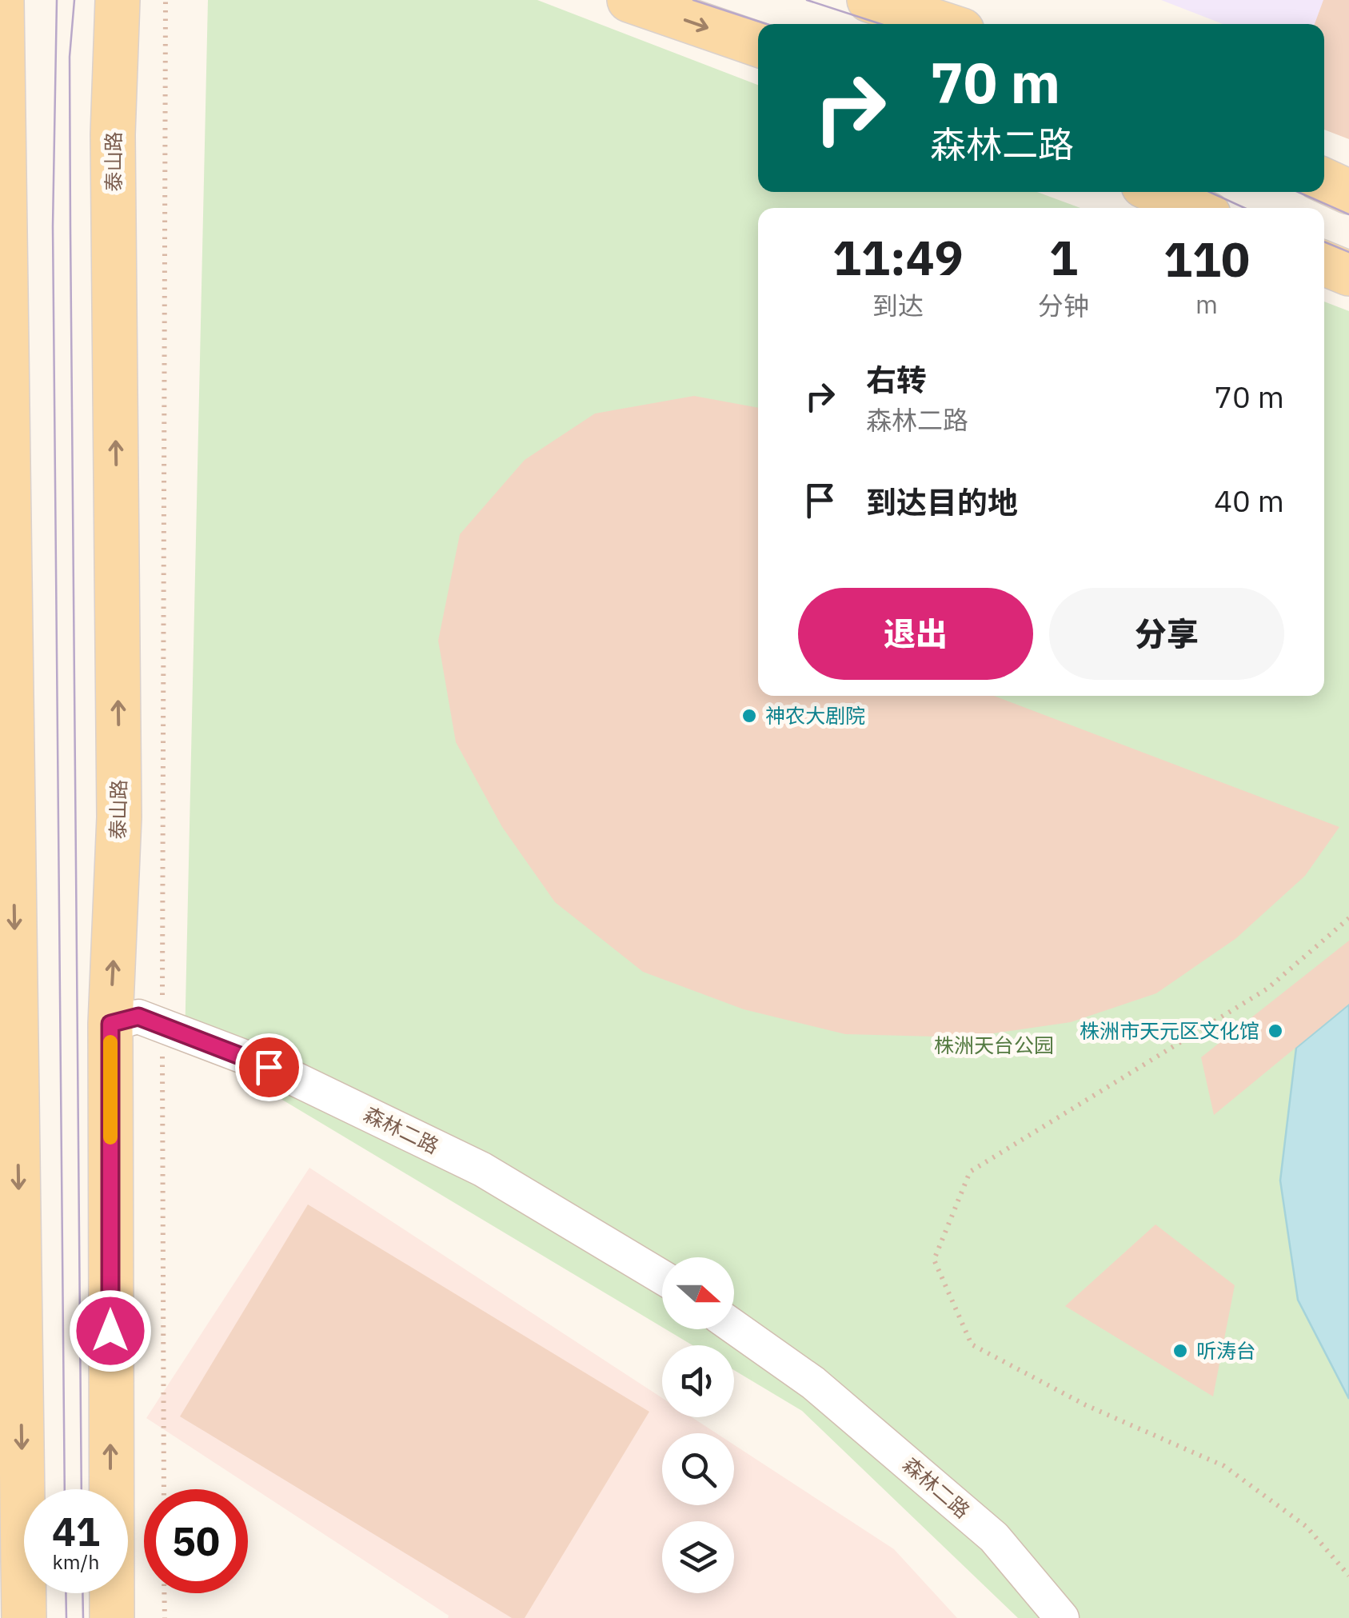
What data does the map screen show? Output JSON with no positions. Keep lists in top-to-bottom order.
{
  "streets": {
    "main road": ["泰山路"],
    "street": ["森林二路"]
  },
  "crossings": [
    ["泰山路", "森林二路"]
  ],
  "parks": ["株洲天台公园"],
  "places": ["神农大剧院", "株洲市天元区文化馆", "听涛台"],
  "north": "right",
  "page": {
    "turn": ["70 m", "森林二路"],
    "eta": [
      "11:49",
      "到达",
      "1",
      "分钟",
      "110",
      "m"
    ],
    "list": [
      {
        "name": "右转",
        "note": "森林二路",
        "value": "70 m"
      },
      {
        "name": "到达目的地",
        "value": "40 m"
      }
    ],
    "buttons": ["退出", "分享"],
    "speed": "41 km/h",
    "limit": "50"
  }
}
